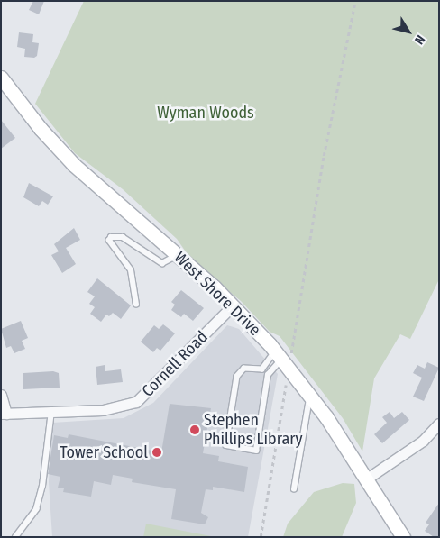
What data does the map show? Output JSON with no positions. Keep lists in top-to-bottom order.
{
  "streets": {
    "main road": ["West Shore Drive"],
    "street": ["Cornell Road"]
  },
  "crossings": [
    ["West Shore Drive", "Cornell Road"]
  ],
  "parks": ["Wyman Woods"],
  "places": ["Stephen Phillips Library", "Tower School"],
  "north": "bottom right"
}
